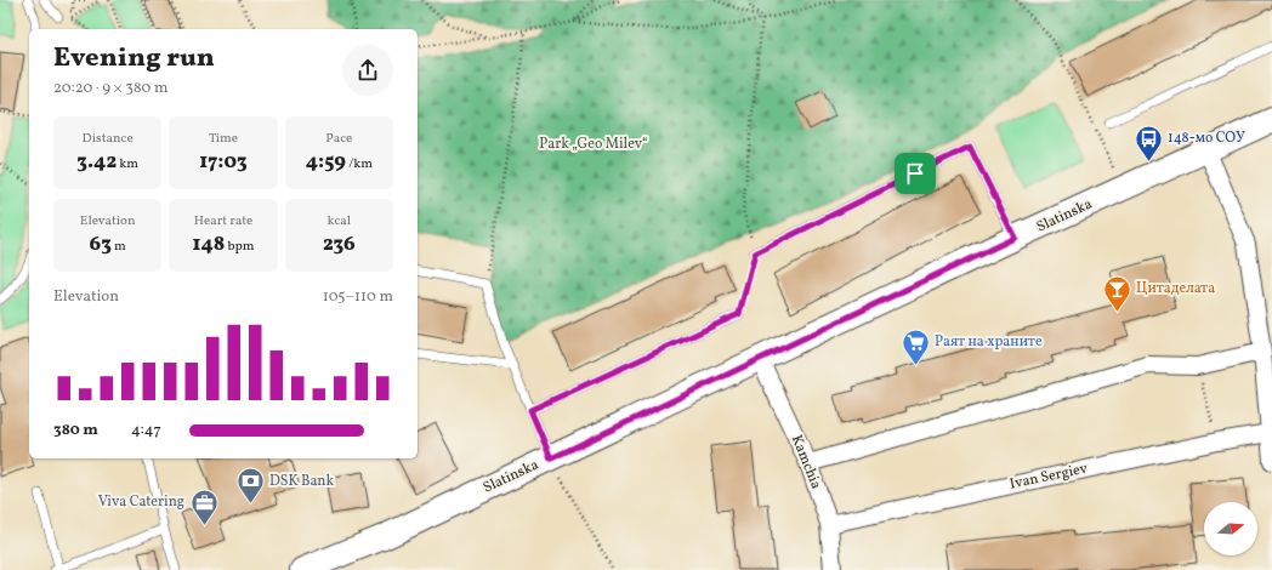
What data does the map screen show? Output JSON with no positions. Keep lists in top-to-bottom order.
{
  "streets": {
    "street": ["Slatinska", "Kamchia", "Ivan Sergiev"]
  },
  "crossings": [
    ["Slatinska", "Kamchia"],
    ["Kamchia", "Ivan Sergiev"]
  ],
  "parks": ["Park „Geo Milev“"],
  "places": {
    "bus stop": ["148-мо СОУ"],
    "bar": ["Цитаделата"],
    "supermarket": ["Раят на храните"],
    "bank": ["DSK Bank"],
    "office": ["Viva Catering"]
  },
  "north": "right",
  "page": {
    "heading": ["Evening run", "20:20 · 9 × 380 m"],
    "stats": [
      ["Distance", "3.42 km"],
      ["Time", "17:03"],
      ["Pace", "4:59 /km"],
      ["Elevation", "63 m"],
      ["Heart rate", "148 bpm"],
      ["kcal", "236"]
    ],
    "chart": ["Elevation", "105–110 m"],
    "list": [
      {
        "name": "380 m",
        "note": "4:47"
      }
    ]
  }
}
